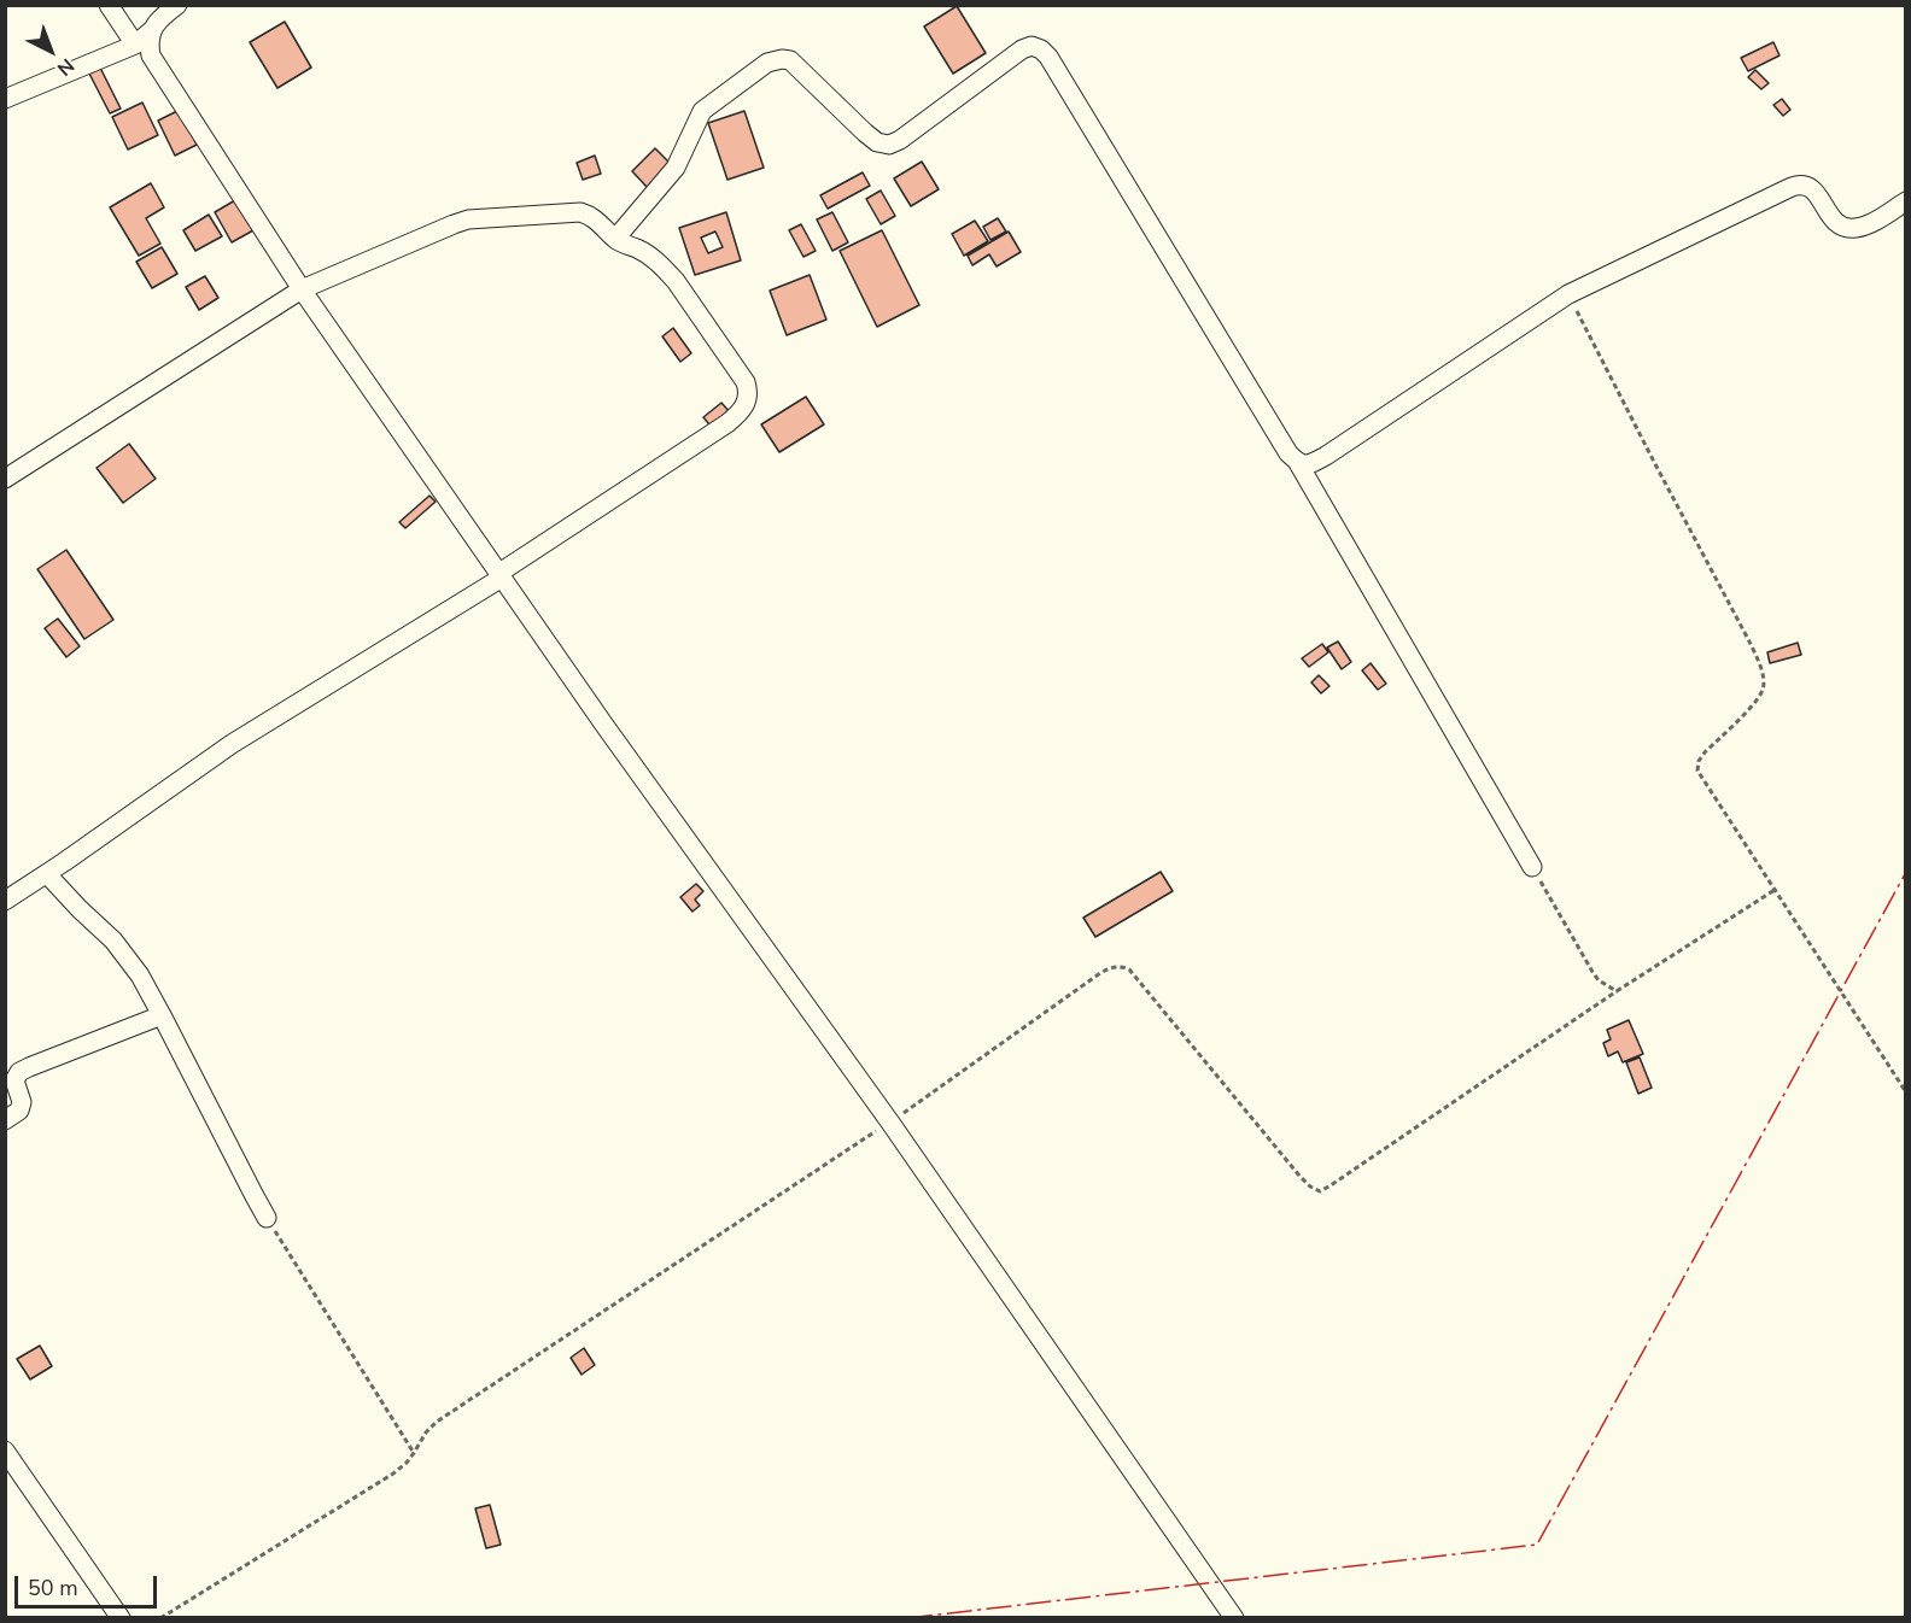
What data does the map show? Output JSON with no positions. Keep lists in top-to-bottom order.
{
  "scale_bar": "50 m",
  "north": "bottom right"
}
